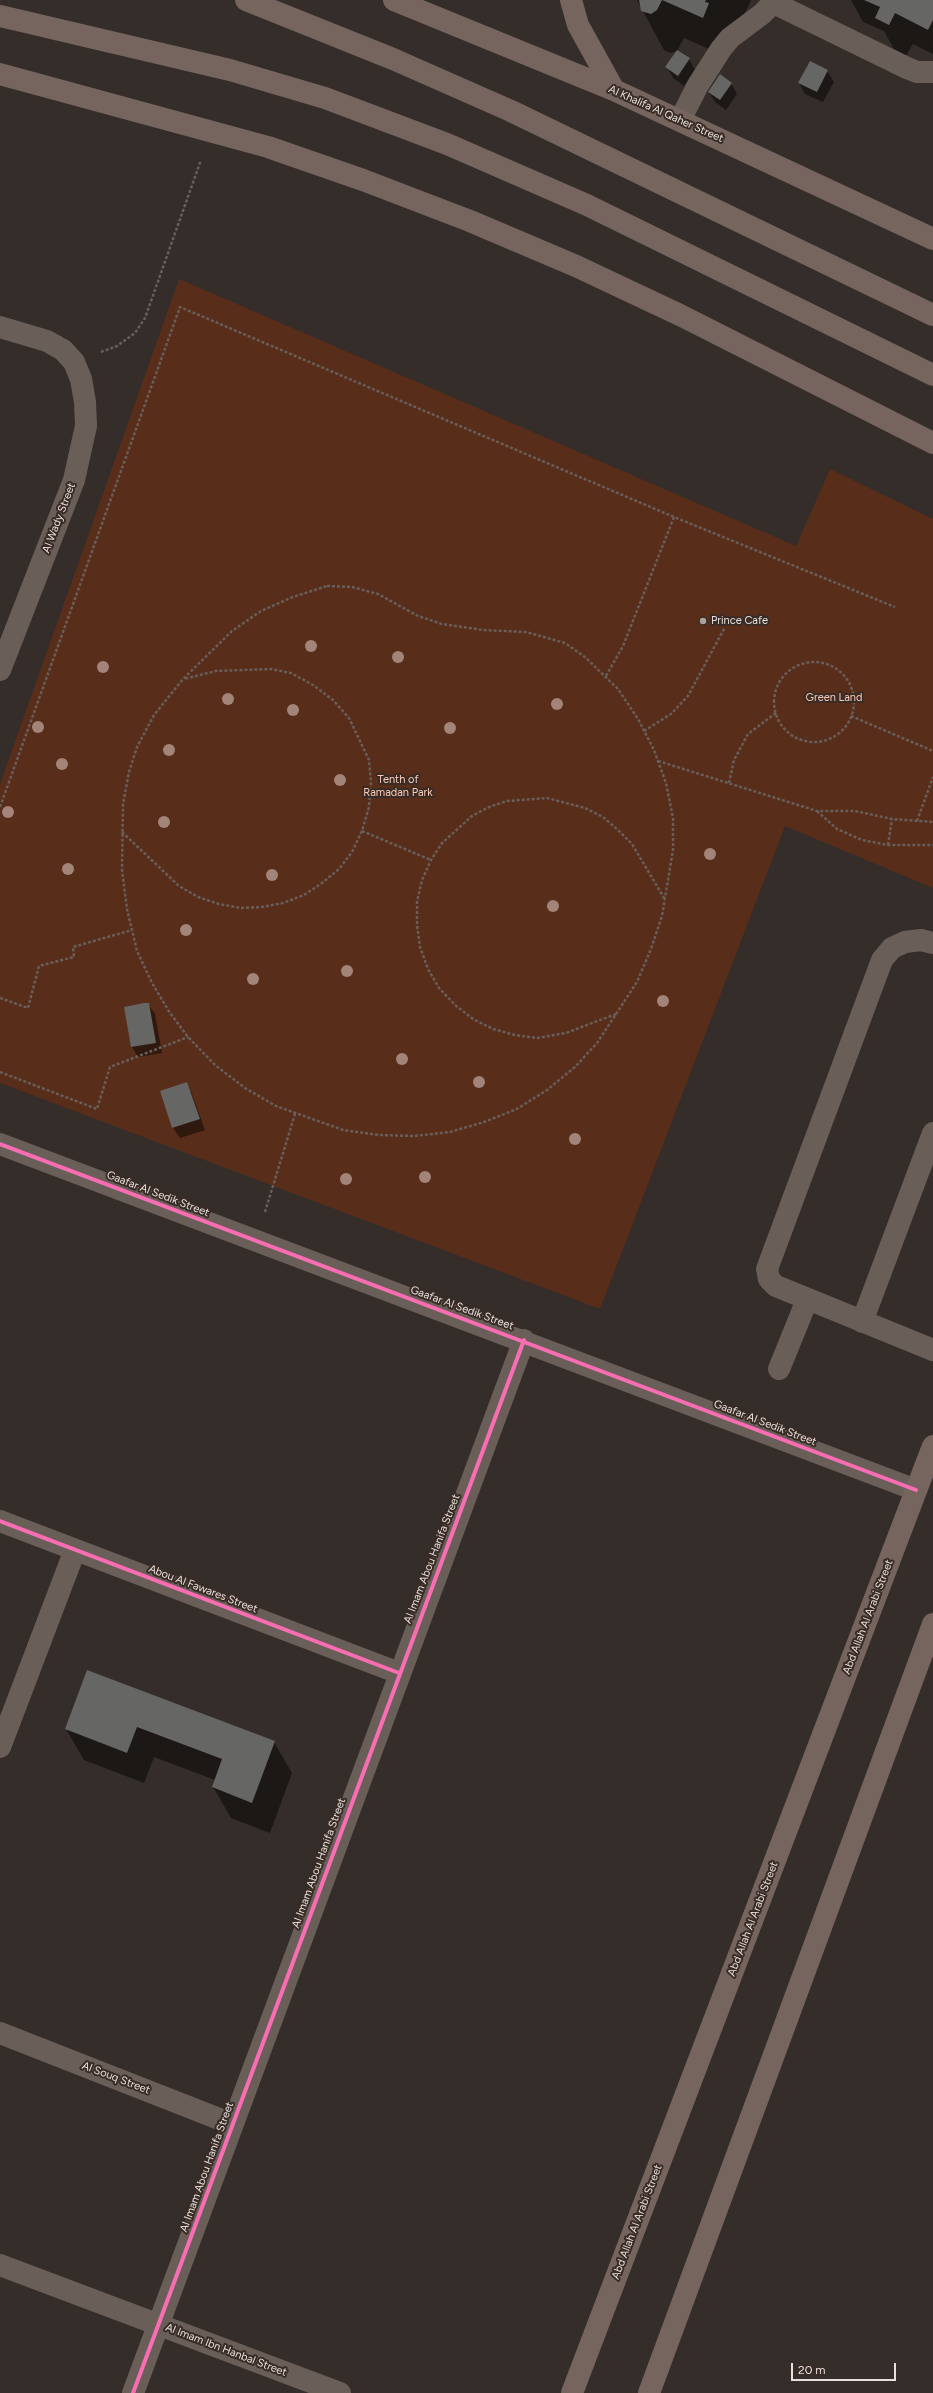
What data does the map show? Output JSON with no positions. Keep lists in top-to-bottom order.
{
  "streets": {
    "main road": ["Al Khalifa Al Qaher Street", "Abd Allah Al Arabi Street"],
    "street": [
      "Al Wady Street",
      "Gaafar Al Sedik Street",
      "Al Imam Abou Hanifa Street",
      "Abou Al Fawares Street",
      "Al Souq Street",
      "Al Imam Ibn Hanbal Street"
    ]
  },
  "crossings": [
    ["Gaafar Al Sedik Street", "Al Imam Abou Hanifa Street"],
    ["Gaafar Al Sedik Street", "Abd Allah Al Arabi Street"],
    ["Al Imam Abou Hanifa Street", "Abou Al Fawares Street"],
    ["Al Imam Abou Hanifa Street", "Al Souq Street"],
    ["Al Imam Abou Hanifa Street", "Al Imam Ibn Hanbal Street"]
  ],
  "parks": ["Green Land", "Tenth of Ramadan Park"],
  "places": ["Prince Cafe"],
  "scale_bar": "20 m"
}
